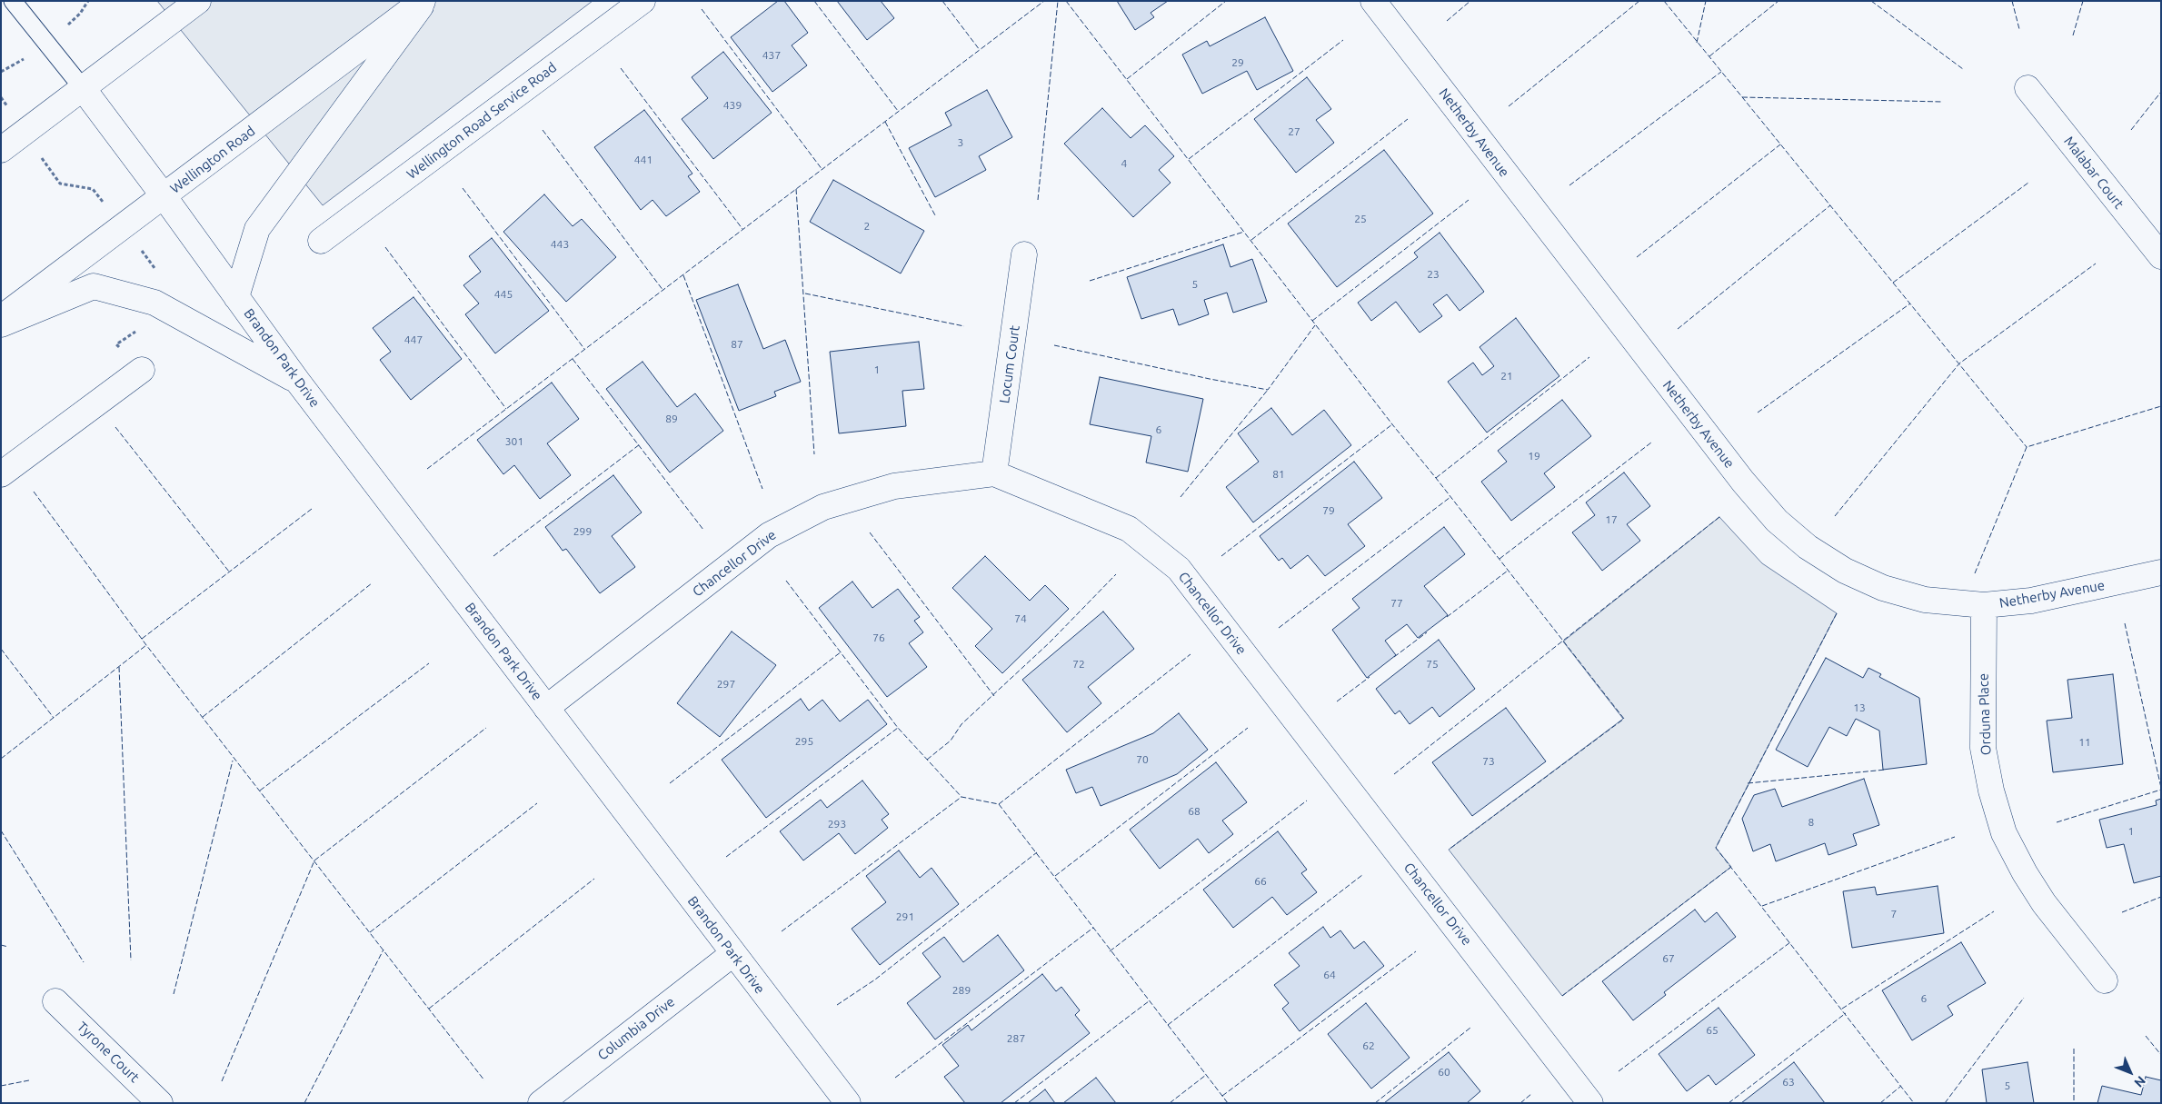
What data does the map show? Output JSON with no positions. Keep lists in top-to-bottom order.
{
  "streets": {
    "main road": [
      "Wellington Road Service Road",
      "Netherby Avenue",
      "Wellington Road",
      "Malabar Court",
      "Brandon Park Drive",
      "Locum Court",
      "Chancellor Drive",
      "Orduna Place",
      "Columbia Drive",
      "Tyrone Court"
    ]
  },
  "crossings": [
    ["Netherby Avenue", "Orduna Place"],
    ["Wellington Road", "Brandon Park Drive"],
    ["Brandon Park Drive", "Chancellor Drive"],
    ["Brandon Park Drive", "Columbia Drive"],
    ["Locum Court", "Chancellor Drive"]
  ],
  "house_numbers": [
    "437",
    "29",
    "439",
    "27",
    "3",
    "441",
    "4",
    "25",
    "2",
    "443",
    "23",
    "5",
    "445",
    "447",
    "87",
    "1",
    "21",
    "89",
    "6",
    "301",
    "19",
    "81",
    "79",
    "17",
    "299",
    "77",
    "74",
    "76",
    "72",
    "75",
    "297",
    "13",
    "295",
    "11",
    "70",
    "73",
    "68",
    "8",
    "293",
    "1",
    "66",
    "7",
    "291",
    "67",
    "64",
    "289",
    "6",
    "65",
    "287",
    "62",
    "60",
    "63",
    "5"
  ],
  "north": "bottom right"
}
